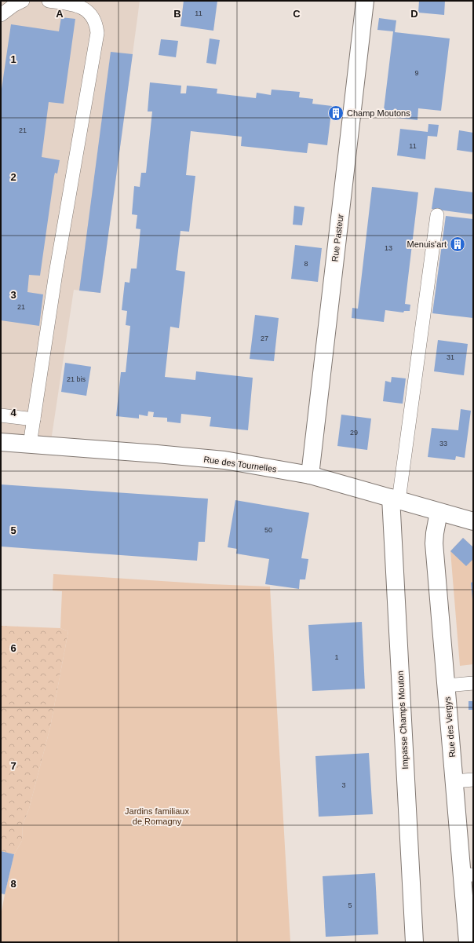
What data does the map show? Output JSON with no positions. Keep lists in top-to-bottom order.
{
  "streets": {
    "street": [
      "Rue Pasteur",
      "Rue des Tournelles",
      "Impasse Champs Mouton",
      "Rue des Vergys"
    ]
  },
  "crossings": [
    ["Rue Pasteur", "Rue des Tournelles"],
    ["Rue des Tournelles", "Impasse Champs Mouton"],
    ["Rue des Tournelles", "Rue des Vergys"]
  ],
  "parks": ["Jardins familiaux de Romagny"],
  "places": {
    "building": ["Champ Moutons", "Menuis'art"]
  },
  "house_numbers": [
    "11",
    "9",
    "21",
    "11",
    "13",
    "8",
    "21",
    "27",
    "31",
    "21 bis",
    "29",
    "33",
    "50",
    "1",
    "3",
    "5"
  ],
  "grid": {
    "columns": [
      "A",
      "B",
      "C",
      "D"
    ],
    "rows": [
      "1",
      "2",
      "3",
      "4",
      "5",
      "6",
      "7",
      "8"
    ]
  }
}
